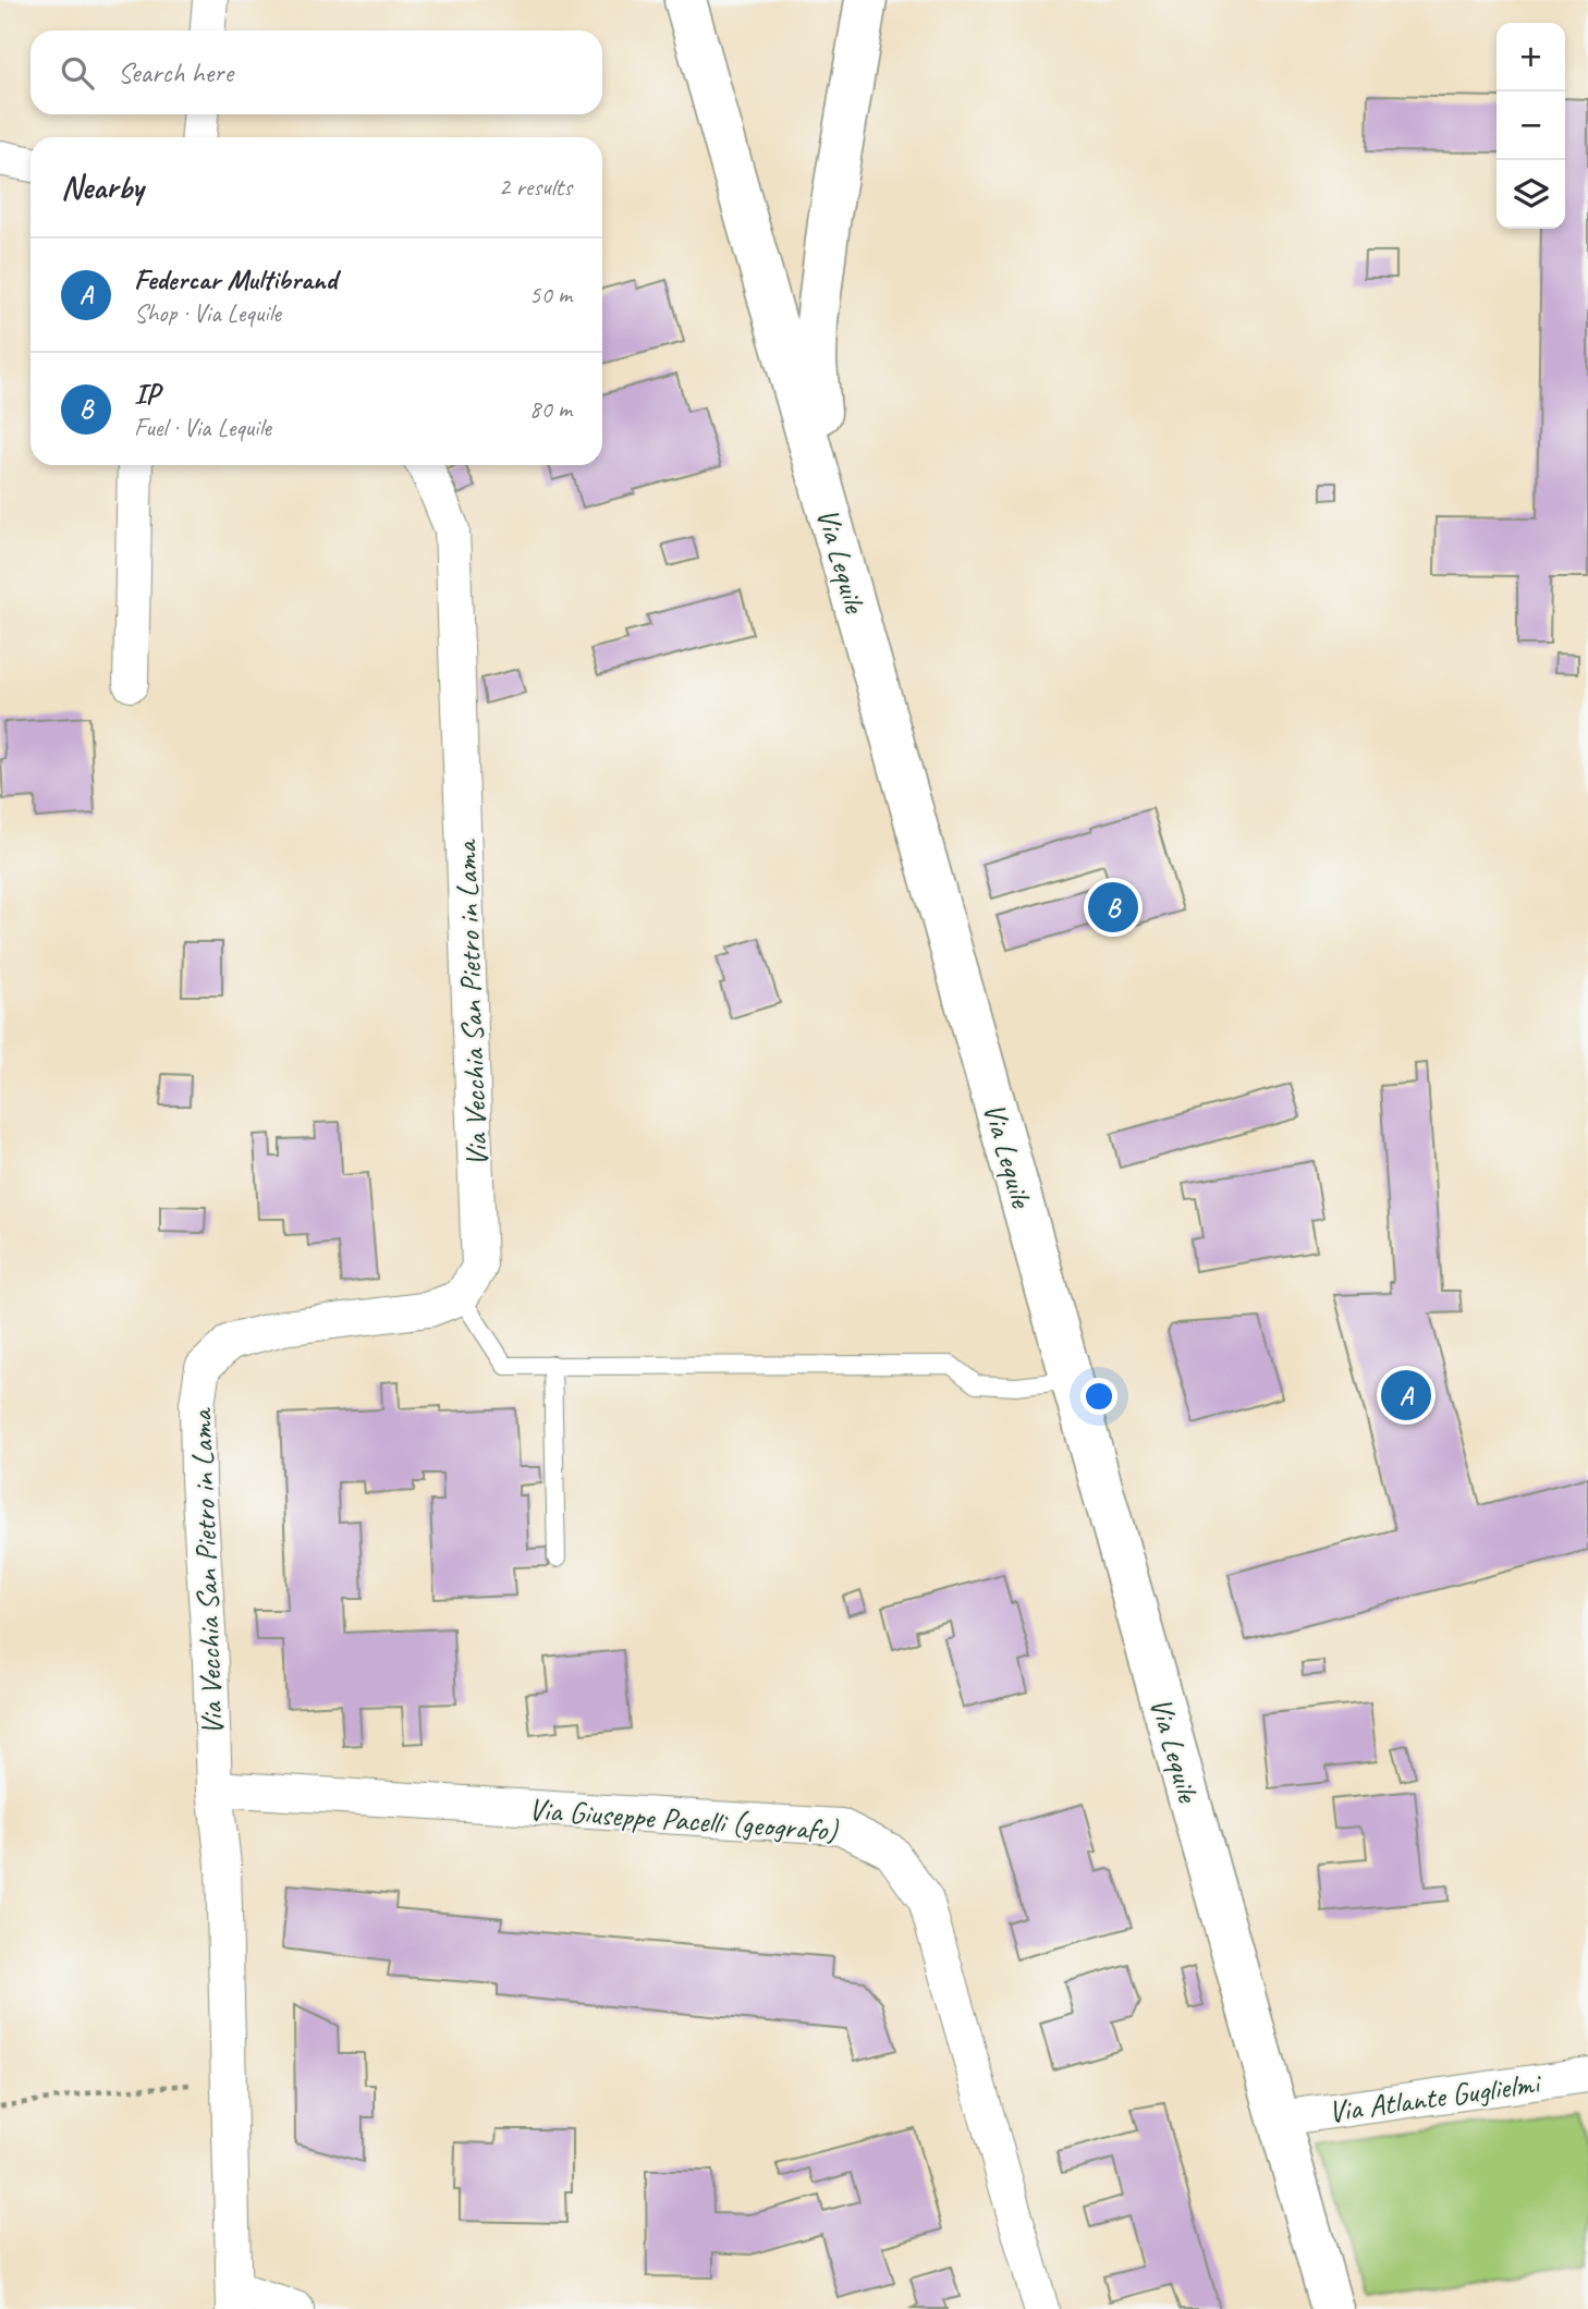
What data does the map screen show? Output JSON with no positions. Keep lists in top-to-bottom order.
{
  "streets": {
    "main road": ["Via Lequile"],
    "street": ["Via Vecchia San Pietro in Lama", "Via Giuseppe Pacelli (geografo)", "Via Atlante Guglielmi"]
  },
  "crossings": [
    ["Via Lequile", "Via Atlante Guglielmi"],
    ["Via Vecchia San Pietro in Lama", "Via Giuseppe Pacelli (geografo)"]
  ],
  "page": {
    "map_buttons": ["+", "−"],
    "search": "Search here",
    "heading": ["Nearby", "2 results"],
    "list": [
      {
        "mark": "A",
        "name": "Federcar Multibrand",
        "note": "Shop · Via Lequile",
        "value": "50 m"
      },
      {
        "mark": "B",
        "name": "IP",
        "note": "Fuel · Via Lequile",
        "value": "80 m"
      }
    ],
    "pins": ["B", "A"]
  }
}
